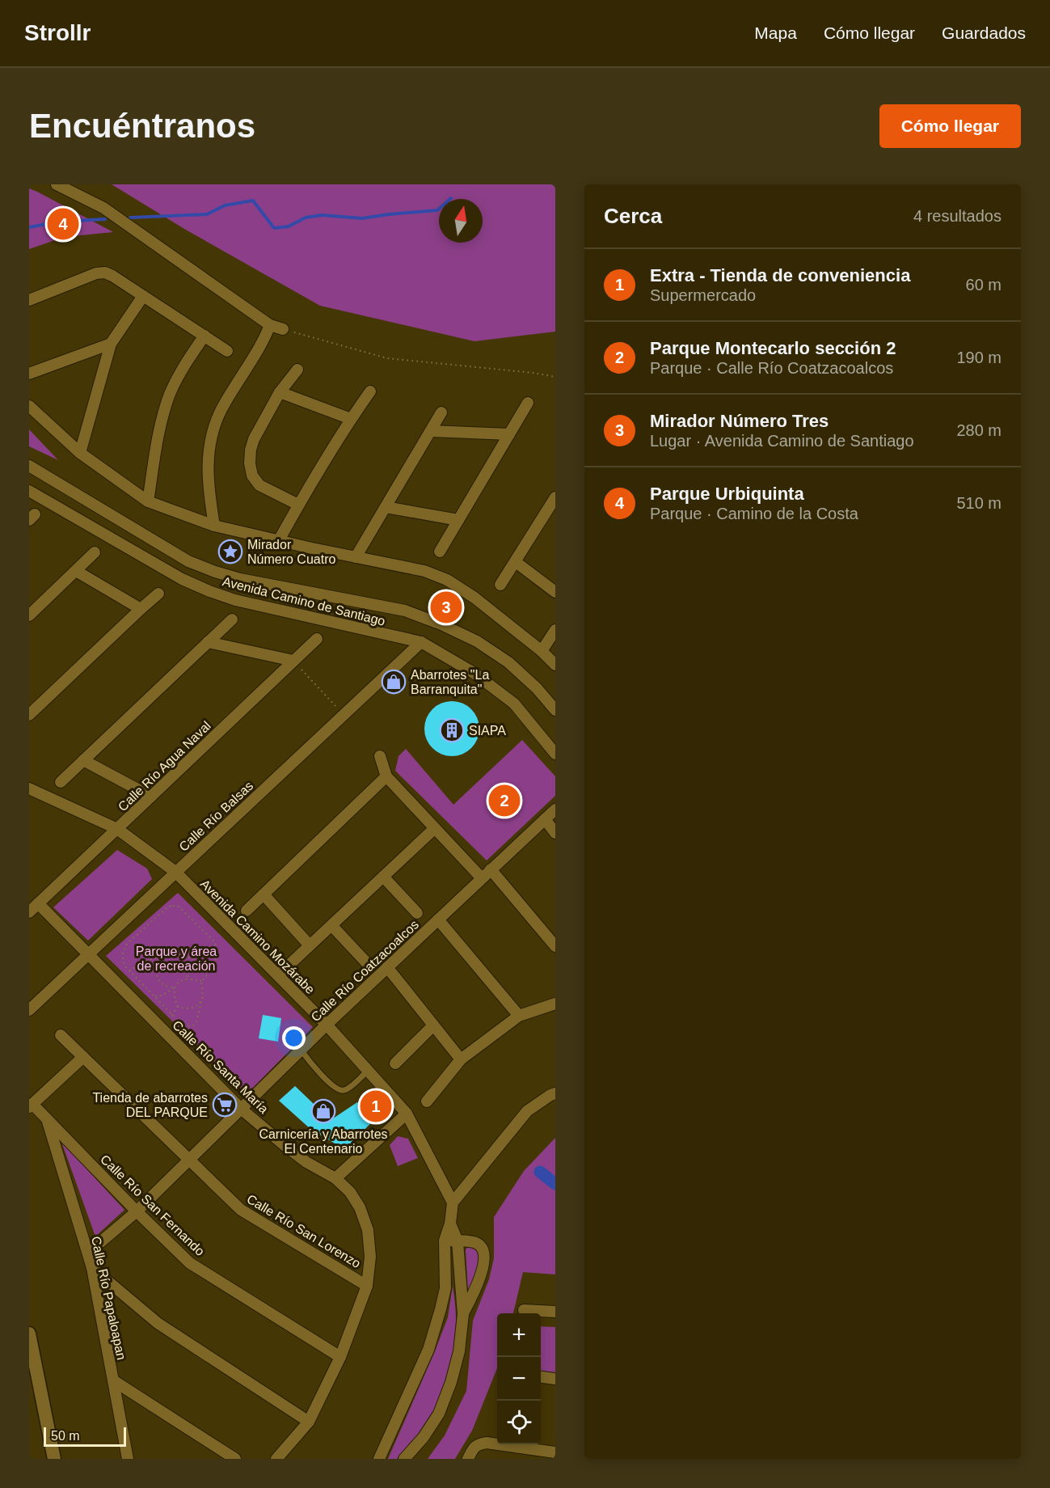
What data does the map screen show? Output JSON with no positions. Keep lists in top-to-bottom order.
{
  "streets": {
    "street": [
      "Avenida Camino de Santiago",
      "Calle Río Agua Naval",
      "Calle Río Balsas",
      "Avenida Camino Mozárabe",
      "Calle Río Coatzacoalcos",
      "Calle Río Santa María",
      "Calle Río San Fernando",
      "Calle Río San Lorenzo",
      "Calle Río Papaloapan"
    ]
  },
  "crossings": [
    ["Avenida Camino de Santiago", "Calle Río Balsas"],
    ["Calle Río Agua Naval", "Avenida Camino Mozárabe"],
    ["Calle Río Agua Naval", "Calle Río Santa María"],
    ["Calle Río Balsas", "Avenida Camino Mozárabe"],
    ["Calle Río Balsas", "Calle Río Santa María"],
    ["Avenida Camino Mozárabe", "Calle Río Coatzacoalcos"],
    ["Calle Río Coatzacoalcos", "Calle Río Santa María"],
    ["Calle Río Coatzacoalcos", "Calle Río San Fernando"],
    ["Calle Río Coatzacoalcos", "Calle Río San Lorenzo"],
    ["Calle Río Coatzacoalcos", "Calle Río Papaloapan"],
    ["Calle Río Santa María", "Calle Río San Fernando"],
    ["Calle Río Santa María", "Calle Río San Lorenzo"],
    ["Calle Río San Fernando", "Calle Río Papaloapan"]
  ],
  "parks": ["Parque y área de recreación"],
  "places": {
    "place": ["Mirador Número Cuatro"],
    "shop": ["Abarrotes \"La Barranquita\"", "Carnicería y Abarrotes El Centenario"],
    "building": ["SIAPA"],
    "supermarket": ["Tienda de abarrotes DEL PARQUE"]
  },
  "scale_bar": "50 m",
  "north": "top",
  "page": {
    "header": "Strollr",
    "nav": ["Mapa", "Cómo llegar", "Guardados"],
    "buttons": "Cómo llegar",
    "title": "Encuéntranos",
    "heading": ["Cerca", "4 resultados"],
    "pins": [
      "4",
      "3",
      "2",
      "1"
    ],
    "list": [
      {
        "mark": "1",
        "name": "Extra - Tienda de conveniencia",
        "note": "Supermercado",
        "value": "60 m"
      },
      {
        "mark": "2",
        "name": "Parque Montecarlo sección 2",
        "note": "Parque · Calle Río Coatzacoalcos",
        "value": "190 m"
      },
      {
        "mark": "3",
        "name": "Mirador Número Tres",
        "note": "Lugar · Avenida Camino de Santiago",
        "value": "280 m"
      },
      {
        "mark": "4",
        "name": "Parque Urbiquinta",
        "note": "Parque · Camino de la Costa",
        "value": "510 m"
      }
    ],
    "map_buttons": ["+", "−"],
    "scale": "50 m"
  }
}
